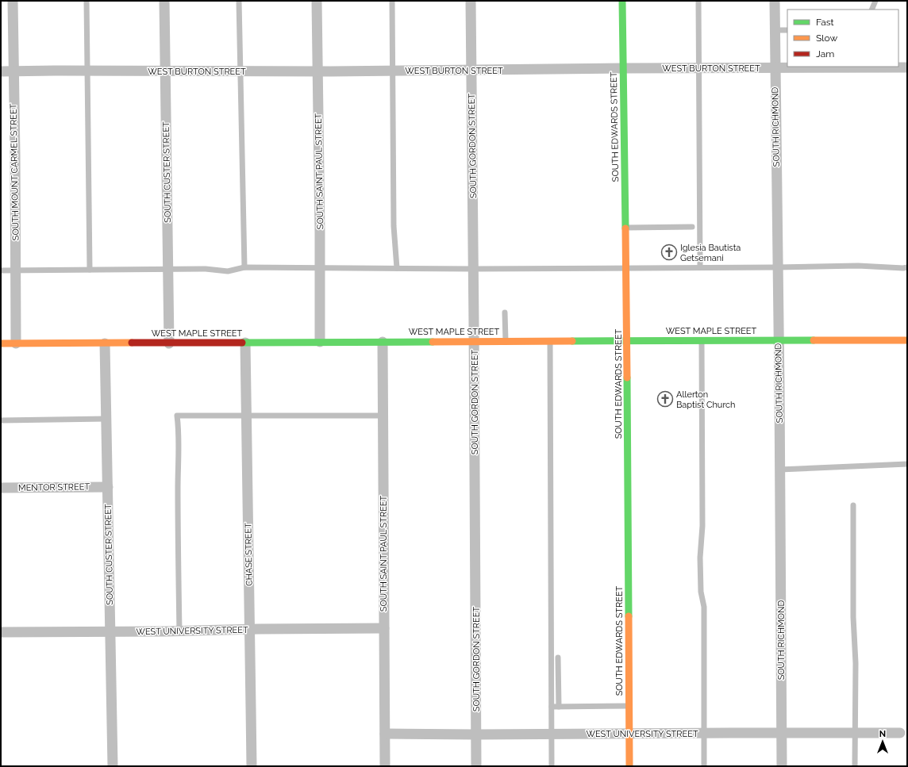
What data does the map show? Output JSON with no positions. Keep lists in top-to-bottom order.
{
  "streets": {
    "street": [
      "WEST BURTON STREET",
      "SOUTH EDWARDS STREET",
      "SOUTH RICHMOND",
      "SOUTH GORDON STREET",
      "SOUTH SAINT PAUL STREET",
      "SOUTH MOUNT CARMEL STREET",
      "SOUTH CUSTER STREET",
      "WEST MAPLE STREET",
      "MENTOR STREET",
      "CHASE STREET",
      "WEST UNIVERSITY STREET"
    ]
  },
  "crossings": [
    ["WEST BURTON STREET", "SOUTH EDWARDS STREET"],
    ["WEST BURTON STREET", "SOUTH RICHMOND"],
    ["WEST BURTON STREET", "SOUTH GORDON STREET"],
    ["WEST BURTON STREET", "SOUTH SAINT PAUL STREET"],
    ["WEST BURTON STREET", "SOUTH MOUNT CARMEL STREET"],
    ["WEST BURTON STREET", "SOUTH CUSTER STREET"],
    ["SOUTH EDWARDS STREET", "WEST MAPLE STREET"],
    ["SOUTH EDWARDS STREET", "WEST UNIVERSITY STREET"],
    ["SOUTH RICHMOND", "WEST MAPLE STREET"],
    ["SOUTH RICHMOND", "WEST UNIVERSITY STREET"],
    ["SOUTH GORDON STREET", "WEST MAPLE STREET"],
    ["SOUTH GORDON STREET", "WEST UNIVERSITY STREET"],
    ["SOUTH SAINT PAUL STREET", "WEST MAPLE STREET"],
    ["SOUTH SAINT PAUL STREET", "WEST UNIVERSITY STREET"],
    ["SOUTH MOUNT CARMEL STREET", "WEST MAPLE STREET"],
    ["SOUTH CUSTER STREET", "WEST MAPLE STREET"],
    ["SOUTH CUSTER STREET", "MENTOR STREET"],
    ["SOUTH CUSTER STREET", "WEST UNIVERSITY STREET"],
    ["WEST MAPLE STREET", "CHASE STREET"],
    ["CHASE STREET", "WEST UNIVERSITY STREET"]
  ],
  "places": {
    "church": ["Iglesia Bautista Getsemani", "Allerton Baptist Church"]
  },
  "legend": ["Fast", "Slow", "Jam"],
  "north": "top"
}
